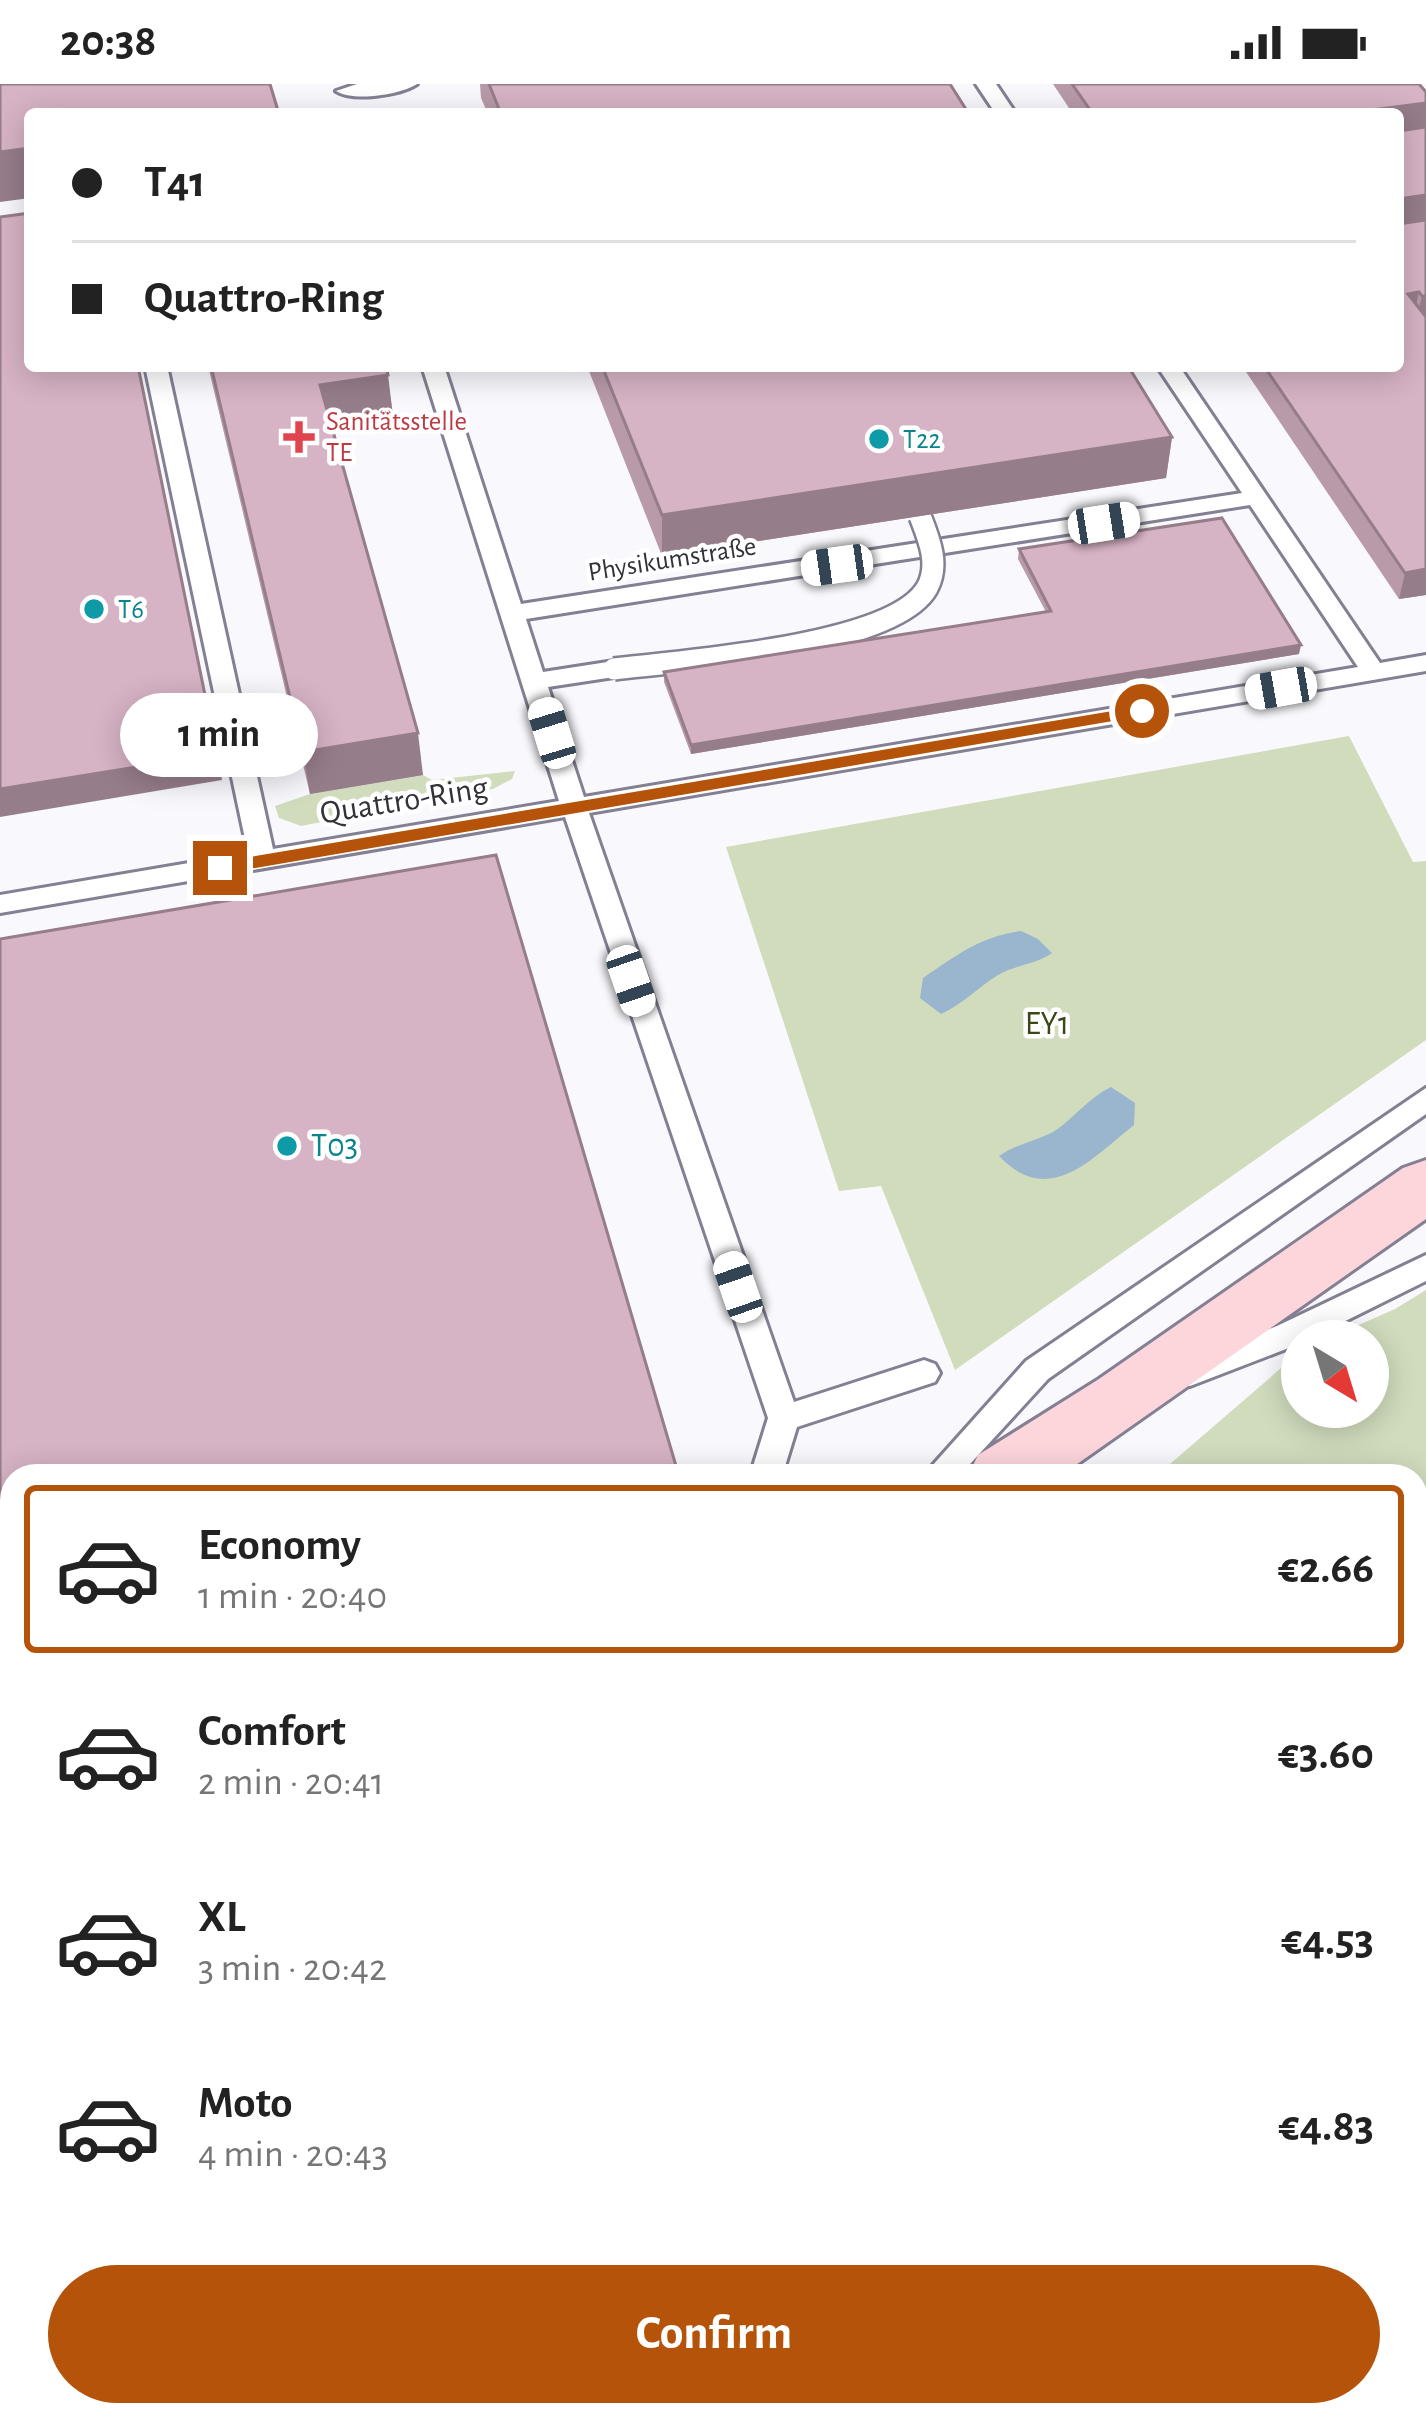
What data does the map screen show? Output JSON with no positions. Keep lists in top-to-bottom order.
{
  "streets": {
    "lane": ["Physikumstraße", "Quattro-Ring"]
  },
  "parks": ["EY1"],
  "places": {
    "health": ["Sanitätsstelle TE"],
    "other": ["T22", "T6", "T03"]
  },
  "north": "bottom right",
  "page": {
    "status": "20:38",
    "banner": ["T41", "Quattro-Ring"],
    "bubble": "1 min",
    "list": [
      {
        "name": "Economy",
        "note": "1 min · 20:40",
        "value": "€2.66"
      },
      {
        "name": "Comfort",
        "note": "2 min · 20:41",
        "value": "€3.60"
      },
      {
        "name": "XL",
        "note": "3 min · 20:42",
        "value": "€4.53"
      },
      {
        "name": "Moto",
        "note": "4 min · 20:43",
        "value": "€4.83"
      }
    ],
    "buttons": "Confirm"
  }
}
